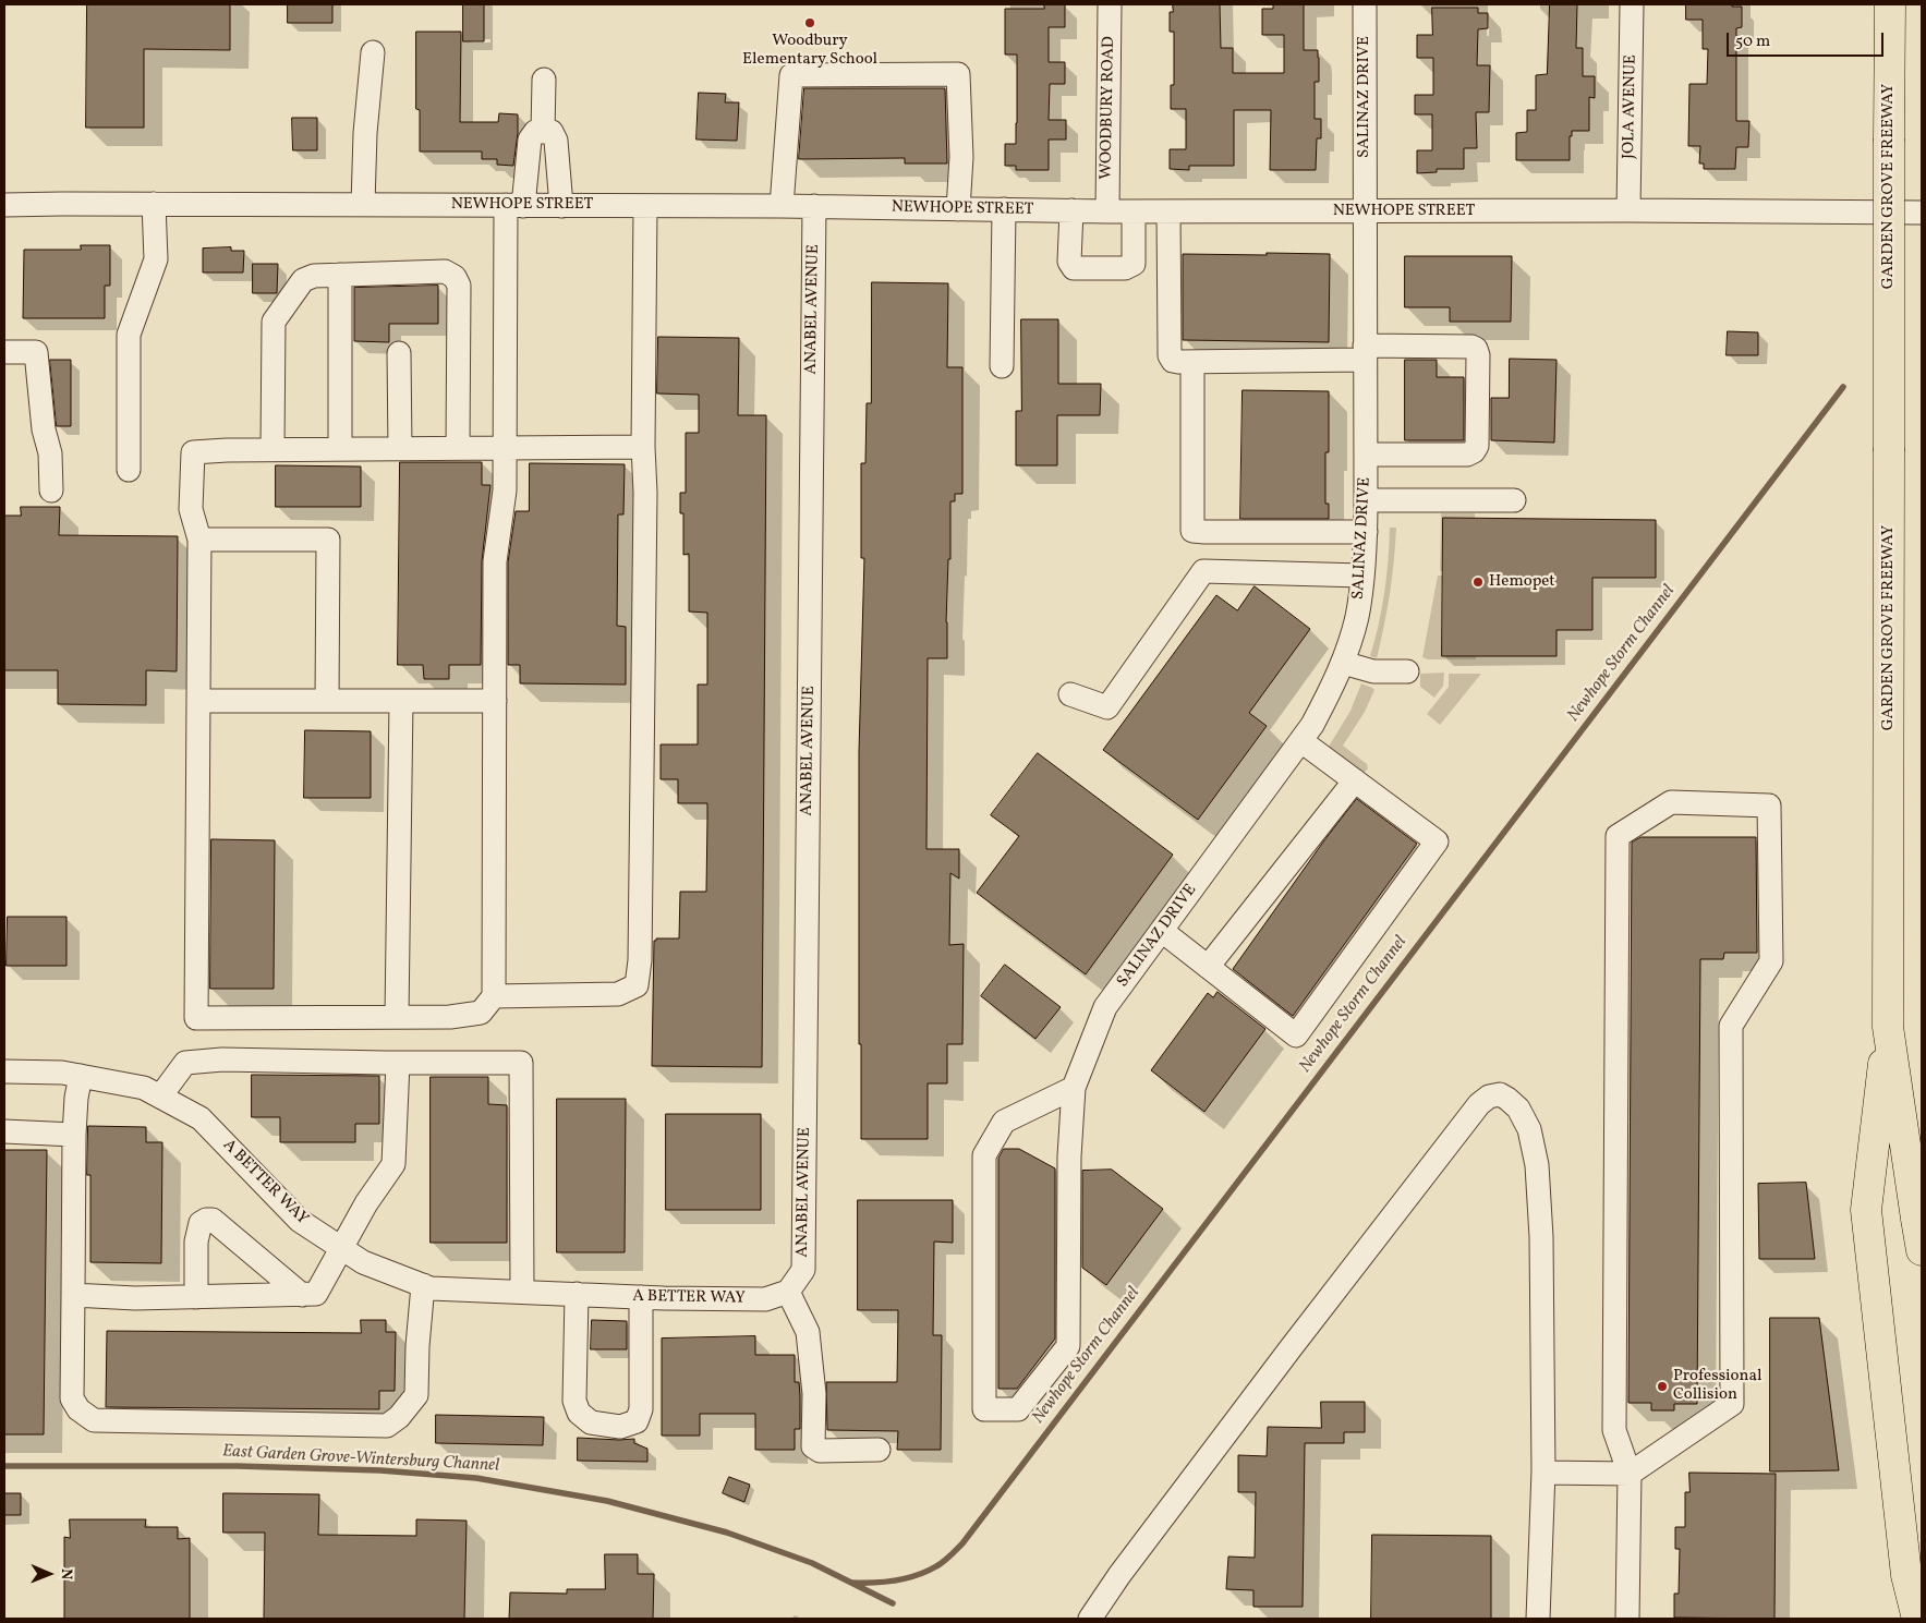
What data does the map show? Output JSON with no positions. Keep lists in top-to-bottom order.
{
  "streets": {
    "highway": ["GARDEN GROVE FREEWAY"],
    "street": [
      "SALINAZ DRIVE",
      "JOLA AVENUE",
      "WOODBURY ROAD",
      "NEWHOPE STREET",
      "ANABEL AVENUE",
      "A BETTER WAY"
    ]
  },
  "crossings": [
    ["SALINAZ DRIVE", "NEWHOPE STREET"],
    ["JOLA AVENUE", "NEWHOPE STREET"],
    ["WOODBURY ROAD", "NEWHOPE STREET"],
    ["NEWHOPE STREET", "ANABEL AVENUE"],
    ["ANABEL AVENUE", "A BETTER WAY"]
  ],
  "water": ["Newhope Storm Channel", "East Garden Grove-Wintersburg Channel"],
  "places": ["Woodbury Elementary School", "Hemopet", "Professional Collision"],
  "scale_bar": "50 m",
  "north": "right"
}
